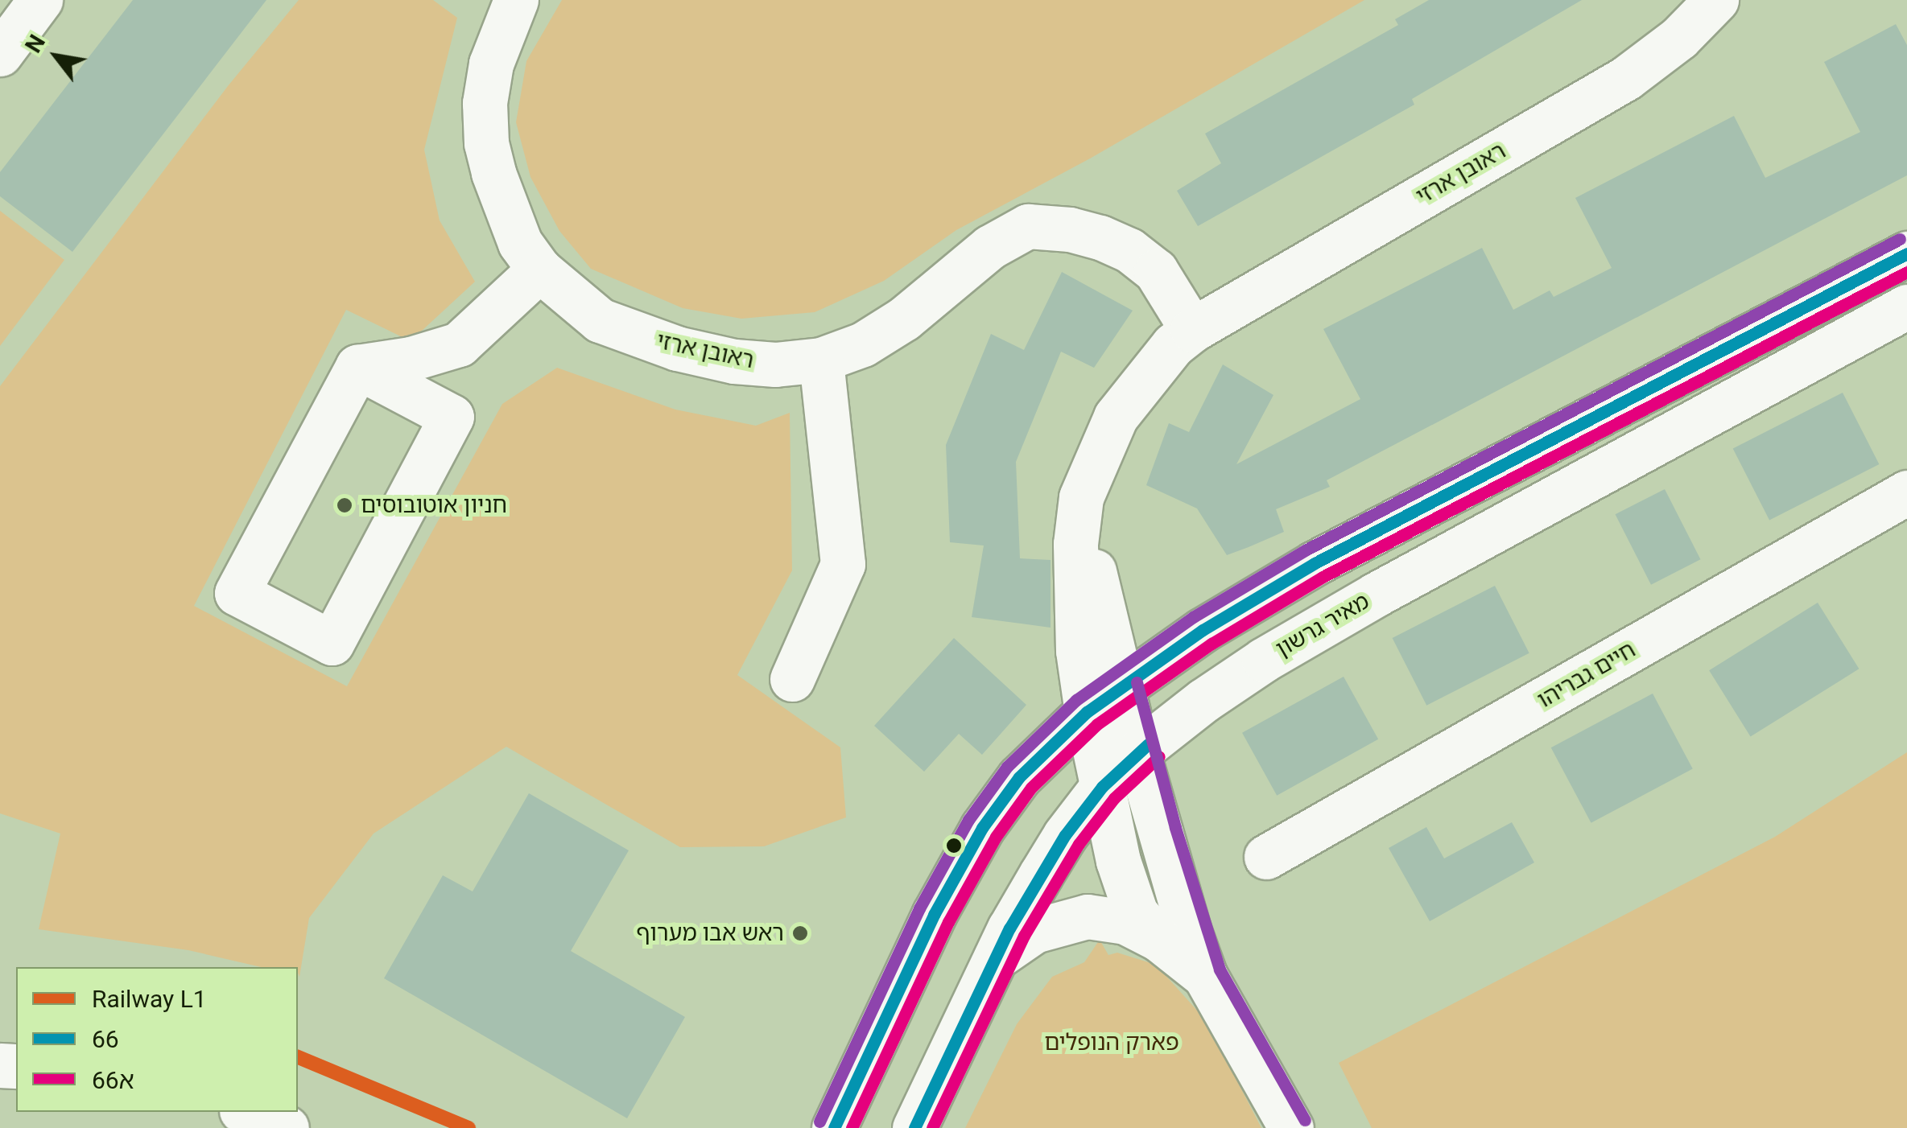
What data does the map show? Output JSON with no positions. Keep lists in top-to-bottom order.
{
  "streets": {
    "street": ["ראובן ארזי", "מאיר גרשון", "חיים גבריהו"]
  },
  "crossings": [
    ["ראובן ארזי", "מאיר גרשון"]
  ],
  "parks": ["פארק הנופלים"],
  "places": ["חניון אוטובוסים", "ראש אבו מערוף"],
  "lines": ["transit line 66", "transit line 66א", "rail line L1"],
  "legend": ["Railway L1", "66", "66א"],
  "north": "top left"
}
